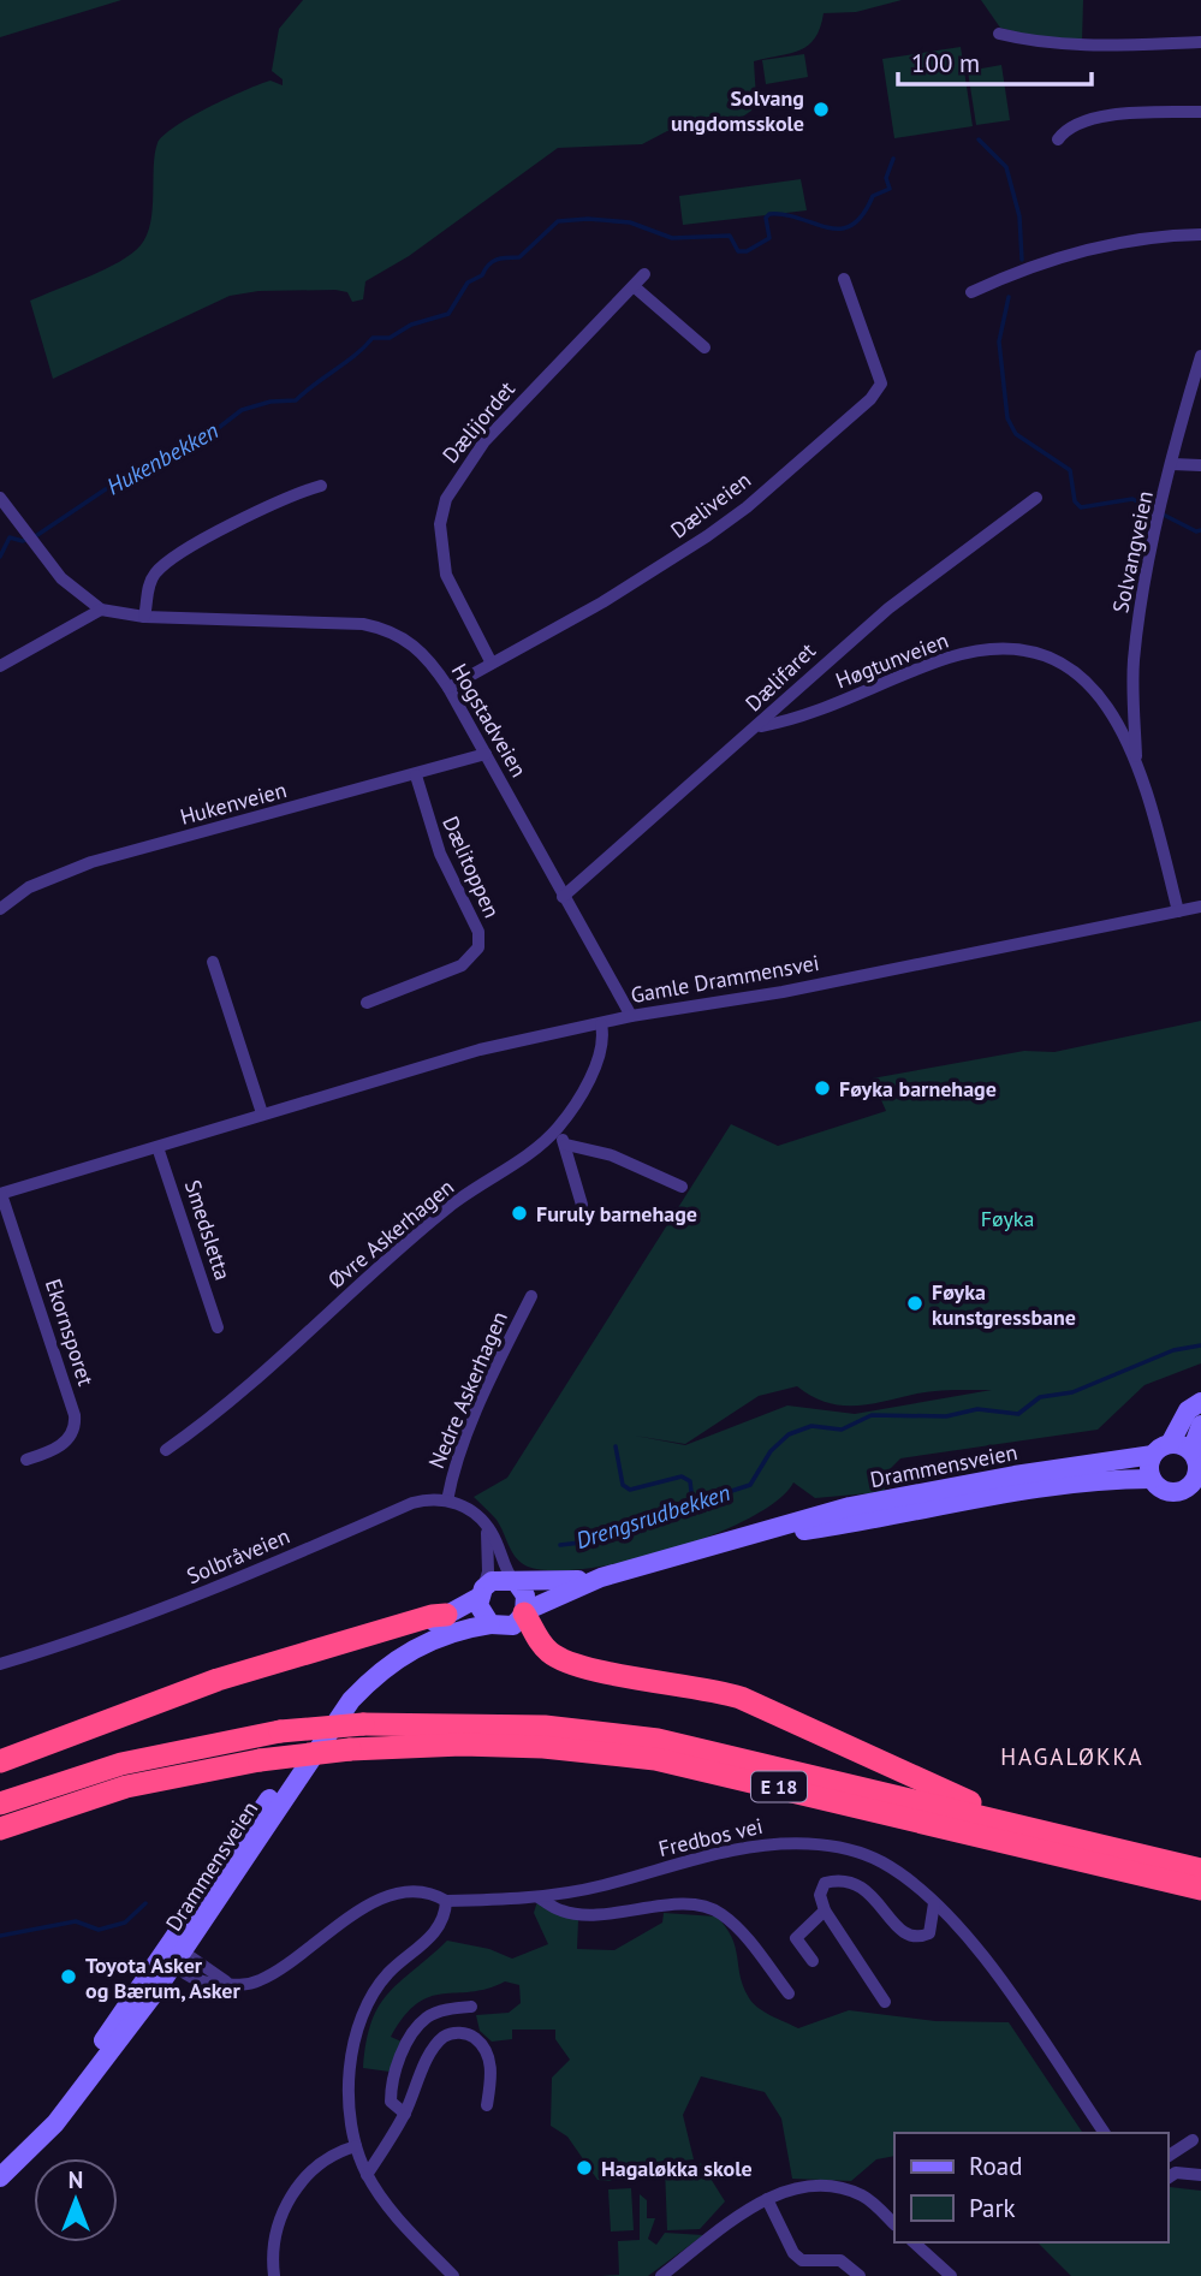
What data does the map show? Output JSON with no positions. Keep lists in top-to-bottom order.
{
  "streets": {
    "highway": ["E 18"],
    "main road": ["Drammensveien"],
    "street": [
      "Dælijordet",
      "Dæliveien",
      "Solvangveien",
      "Høgtunveien",
      "Dælifaret",
      "Hogstadveien",
      "Hukenveien",
      "Dælitoppen",
      "Gamle Drammensvei",
      "Smedsletta",
      "Øvre Askerhagen",
      "Ekornsporet",
      "Nedre Askerhagen",
      "Solbråveien",
      "Fredbos vei"
    ]
  },
  "crossings": [
    ["Dælijordet", "Dæliveien"],
    ["Dæliveien", "Hogstadveien"],
    ["Solvangveien", "Høgtunveien"],
    ["Høgtunveien", "Dælifaret"],
    ["Høgtunveien", "Gamle Drammensvei"],
    ["Dælifaret", "Hogstadveien"],
    ["Hogstadveien", "Hukenveien"],
    ["Hogstadveien", "Gamle Drammensvei"],
    ["Hukenveien", "Dælitoppen"],
    ["Gamle Drammensvei", "Smedsletta"],
    ["Gamle Drammensvei", "Øvre Askerhagen"],
    ["Gamle Drammensvei", "Ekornsporet"],
    ["Nedre Askerhagen", "Solbråveien"],
    ["Drammensveien", "E 18"],
    ["Drammensveien", "Fredbos vei"]
  ],
  "districts": ["HAGALØKKA"],
  "water": ["Hukenbekken", "Drengsrudbekken"],
  "parks": ["Føyka"],
  "places": [
    "Solvang ungdomsskole",
    "Føyka barnehage",
    "Furuly barnehage",
    "Føyka kunstgressbane",
    "Toyota Asker og Bærum, Asker",
    "Hagaløkka skole"
  ],
  "legend": ["Road", "Park"],
  "scale_bar": "100 m",
  "north": "top"
}
